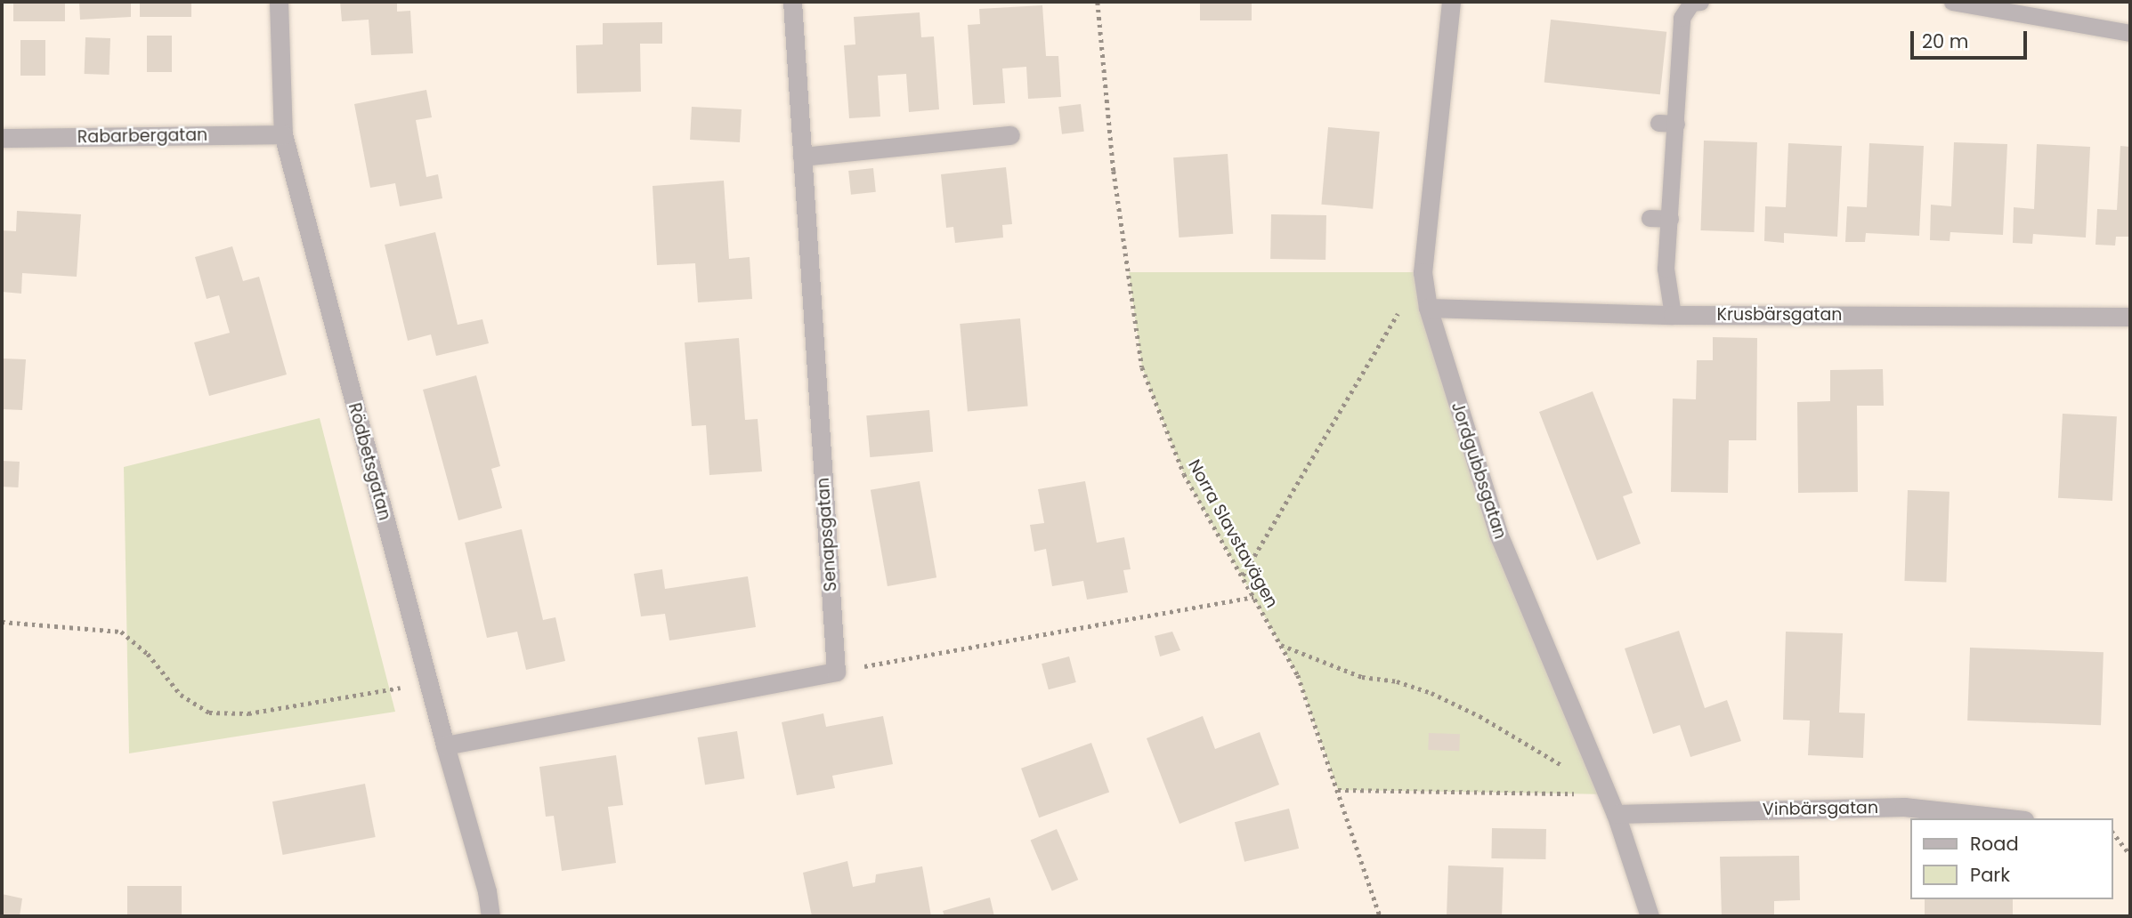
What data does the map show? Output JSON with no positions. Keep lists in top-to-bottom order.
{
  "streets": {
    "street": [
      "Rabarbergatan",
      "Krusbärsgatan",
      "Rödbetsgatan",
      "Jordgubbsgatan",
      "Senapsgatan",
      "Vinbärsgatan"
    ],
    "path": ["Norra Slavstavägen"]
  },
  "crossings": [
    ["Rabarbergatan", "Rödbetsgatan"],
    ["Krusbärsgatan", "Jordgubbsgatan"],
    ["Jordgubbsgatan", "Vinbärsgatan"]
  ],
  "legend": ["Road", "Park"],
  "scale_bar": "20 m"
}
